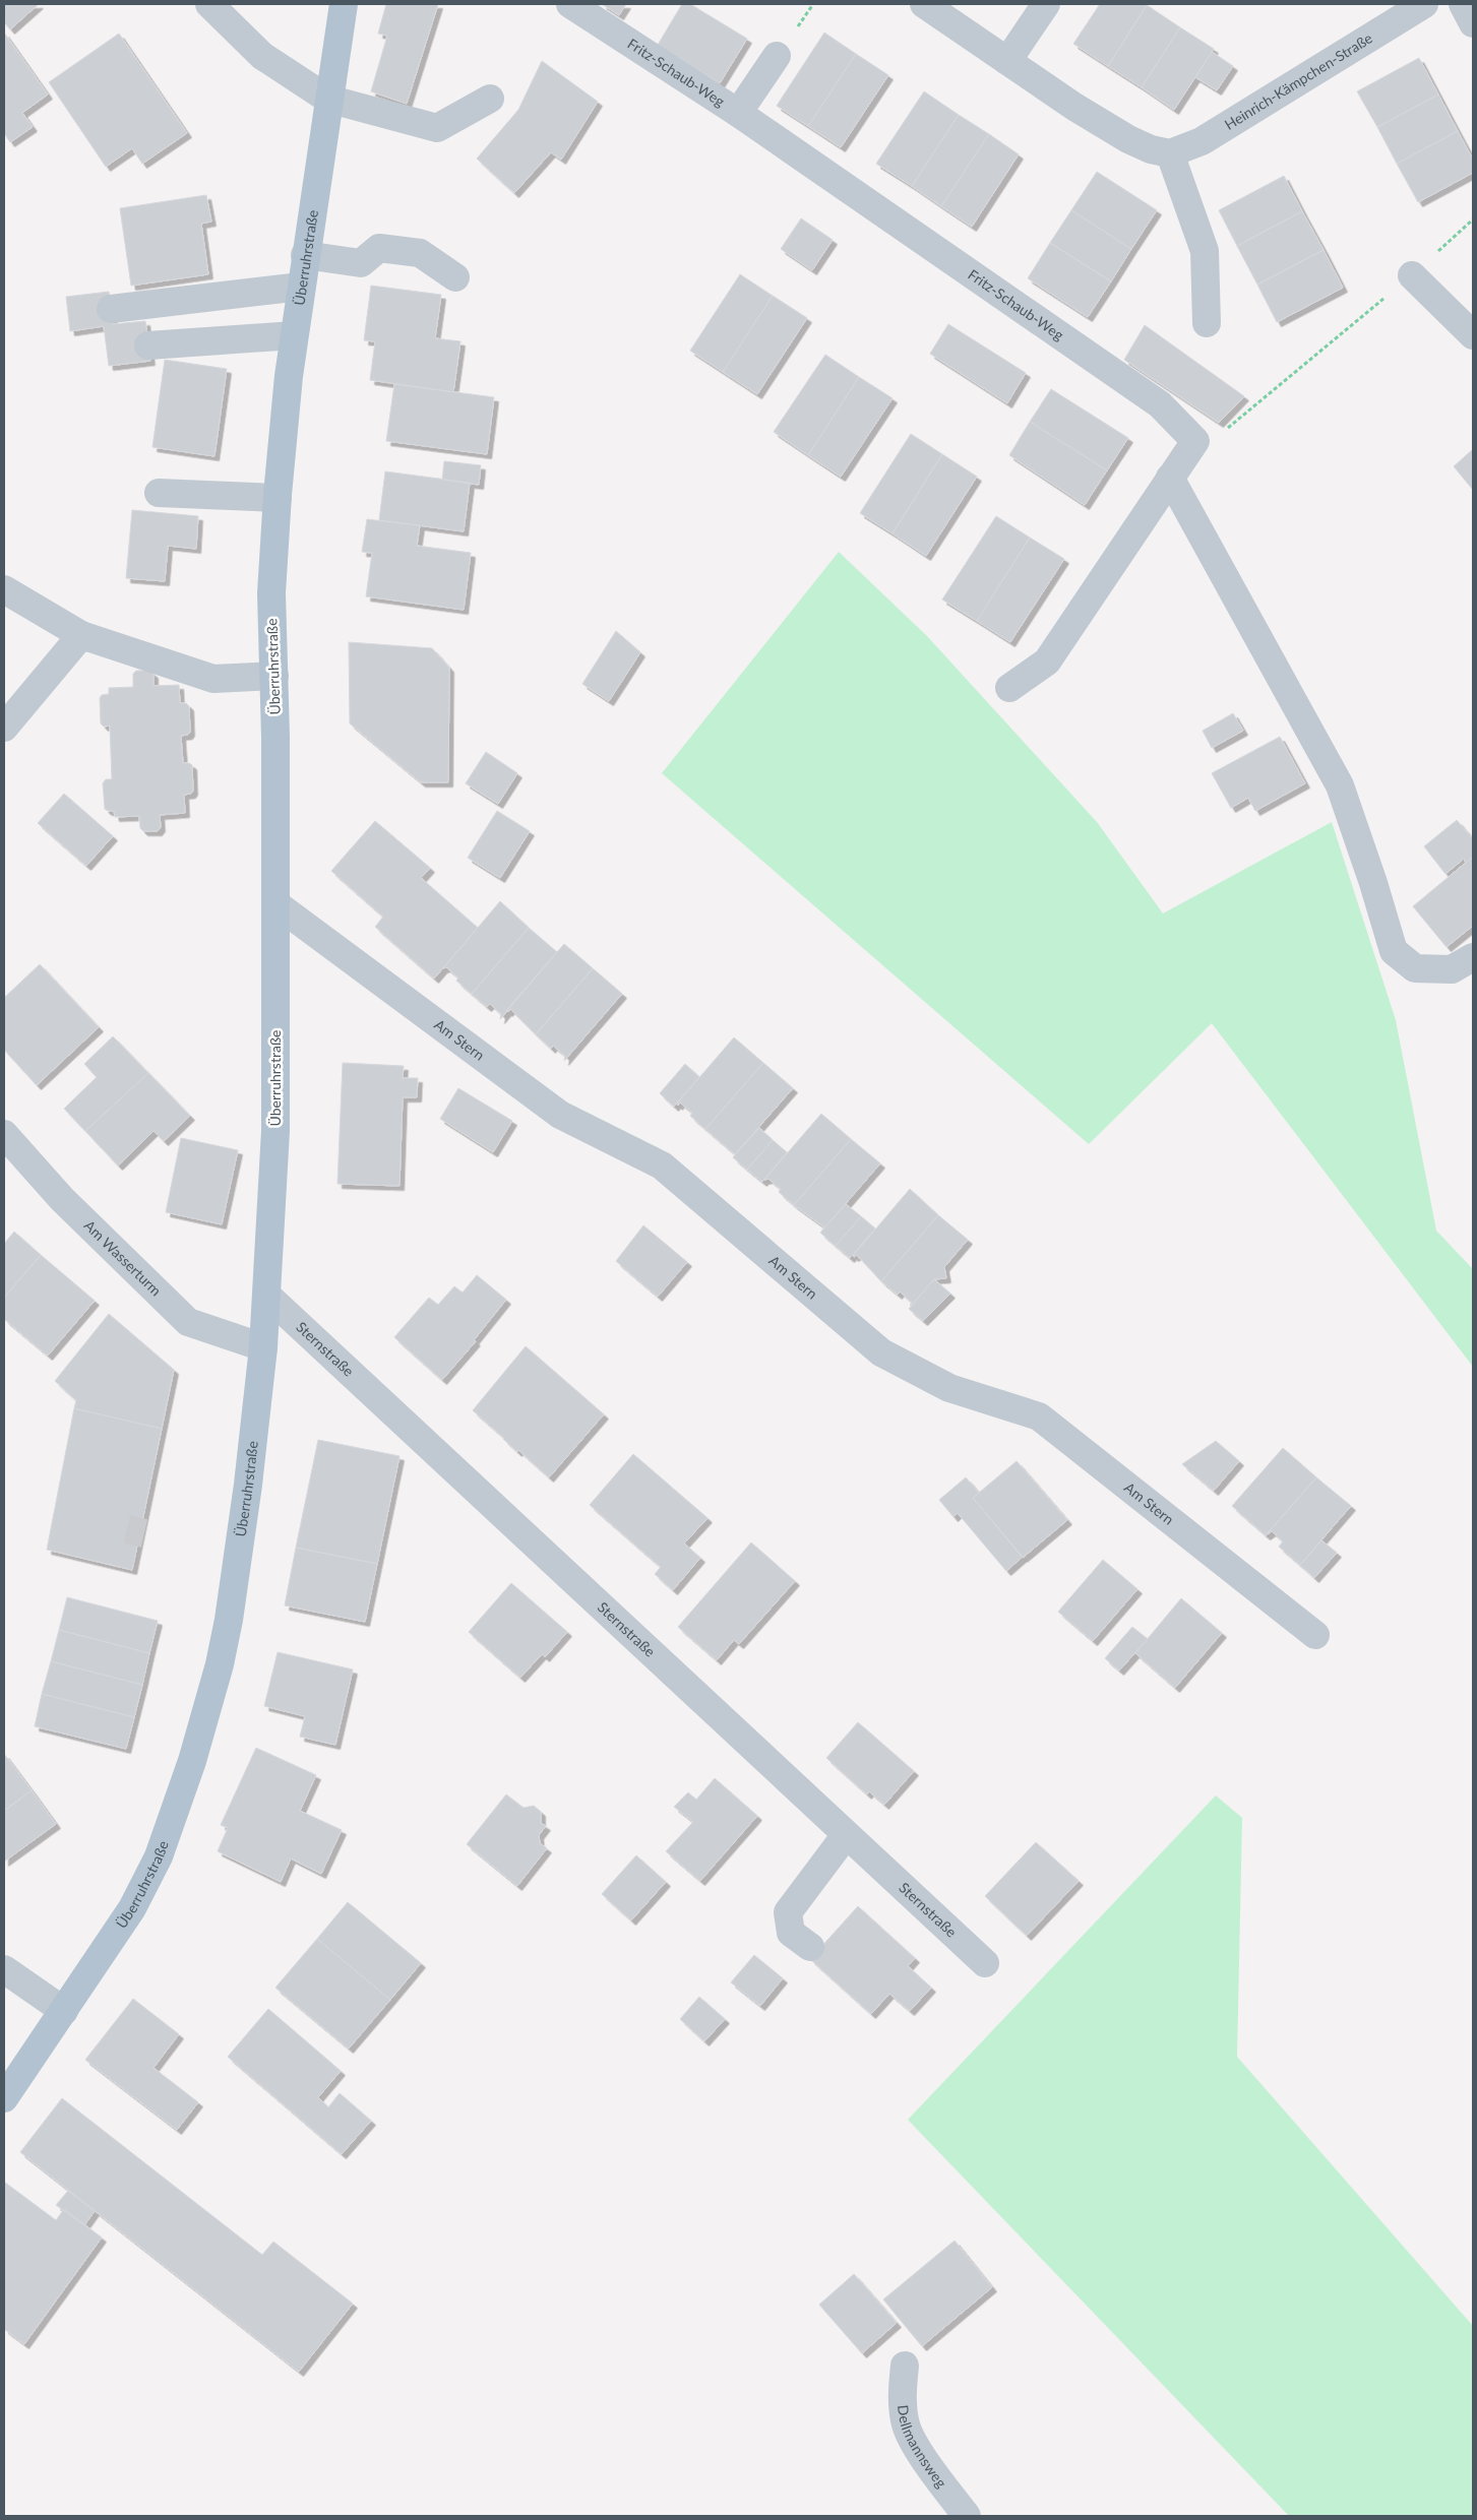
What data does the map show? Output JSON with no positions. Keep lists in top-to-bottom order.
{
  "streets": {
    "main road": ["Überruhrstraße"],
    "street": [
      "Fritz-Schaub-Weg",
      "Heinrich-Kämpchen-Straße",
      "Am Stern",
      "Am Wasserturm",
      "Sternstraße",
      "Dellmannsweg"
    ]
  },
  "crossings": [
    ["Überruhrstraße", "Am Stern"],
    ["Überruhrstraße", "Am Wasserturm"],
    ["Überruhrstraße", "Sternstraße"]
  ]
}
